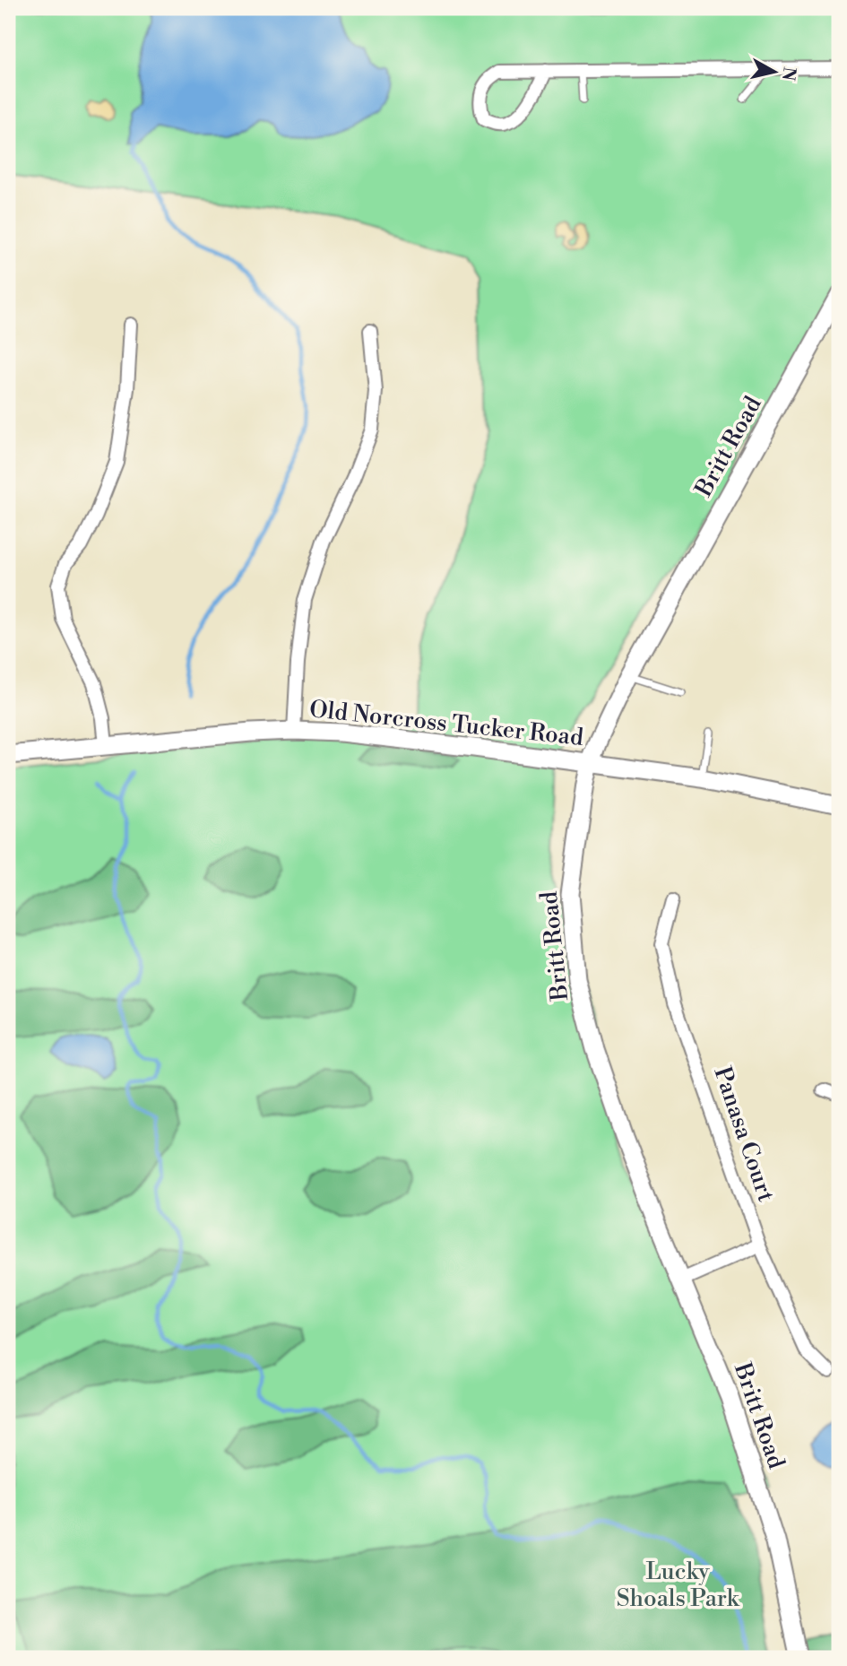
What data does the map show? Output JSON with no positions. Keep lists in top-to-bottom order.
{
  "streets": {
    "street": ["Britt Road", "Old Norcross Tucker Road", "Panasa Court"]
  },
  "crossings": [
    ["Britt Road", "Old Norcross Tucker Road"]
  ],
  "parks": ["Lucky Shoals Park"],
  "north": "right"
}
